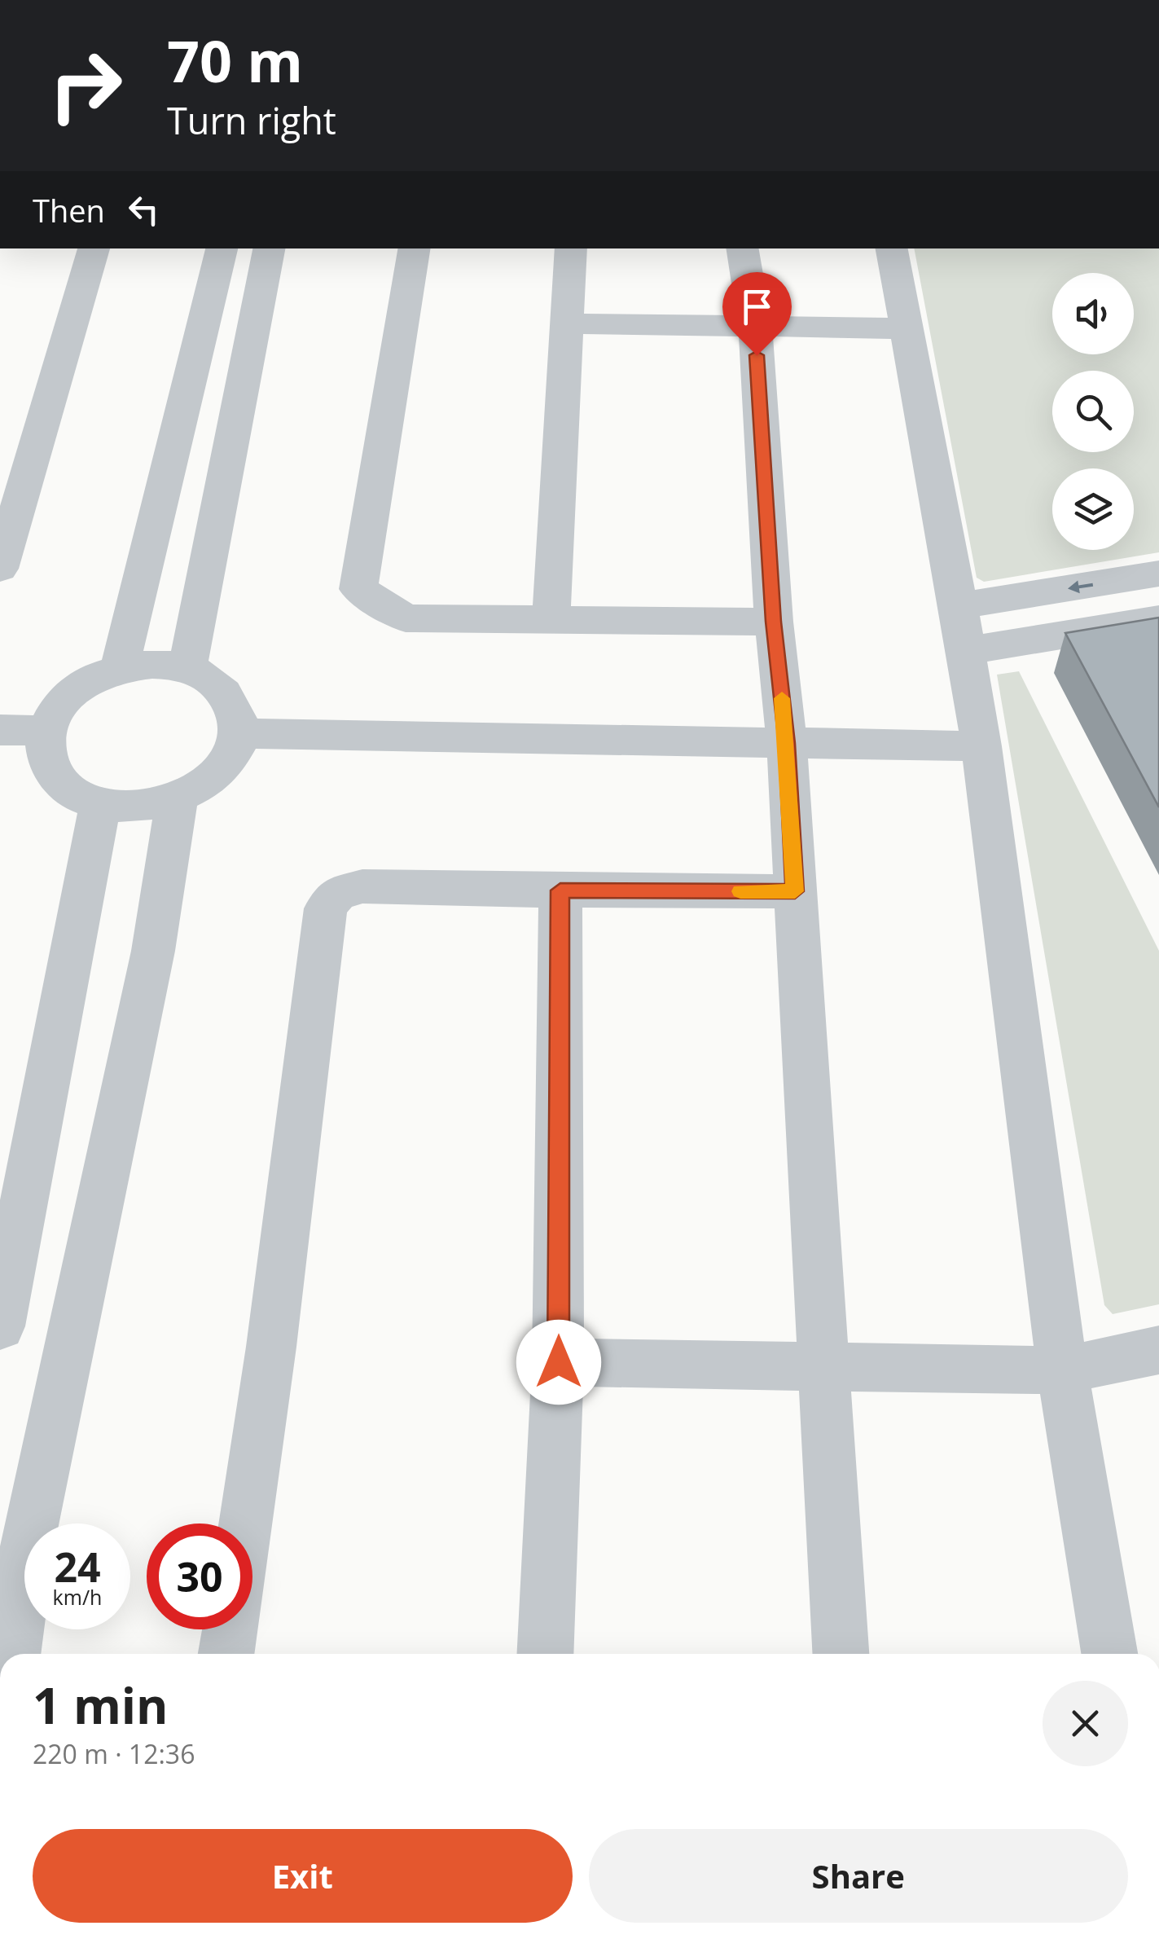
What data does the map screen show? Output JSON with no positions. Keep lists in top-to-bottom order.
{
  "page": {
    "turn": ["70 m", "Turn right"],
    "then": "Then",
    "speed": "24 km/h",
    "limit": "30",
    "heading": ["1 min", "220 m · 12:36"],
    "buttons": ["Exit", "Share"]
  }
}
